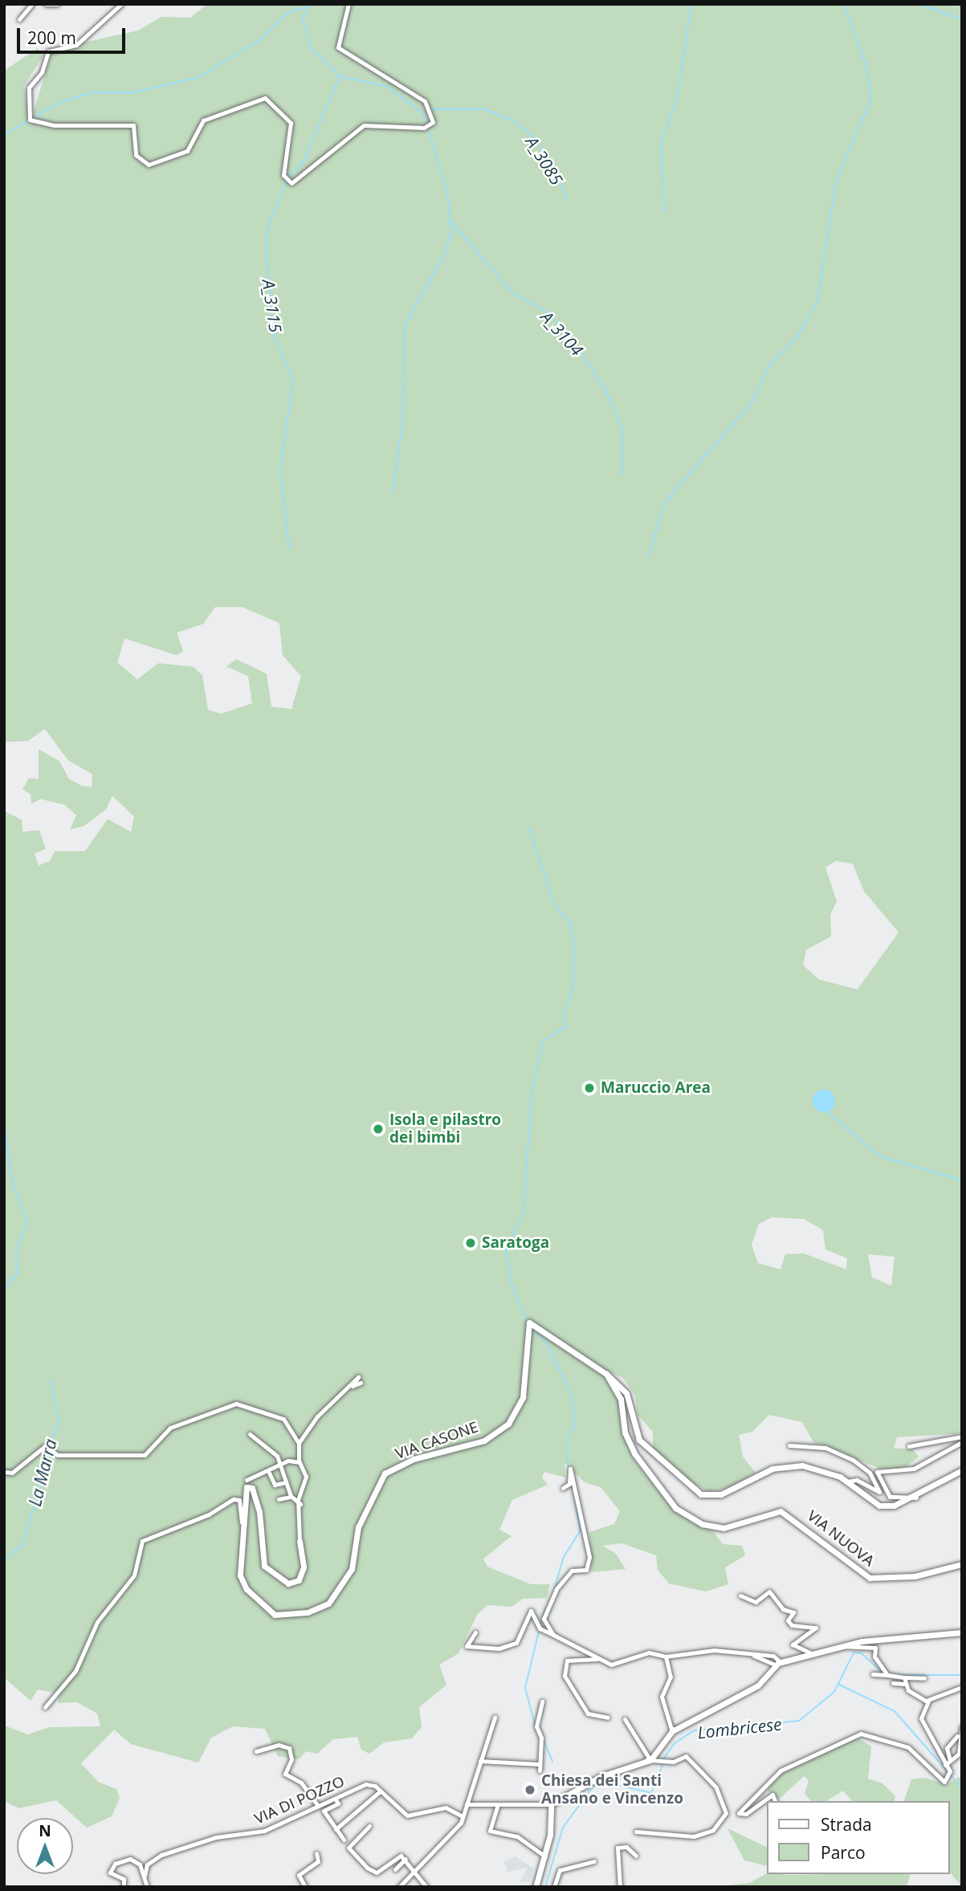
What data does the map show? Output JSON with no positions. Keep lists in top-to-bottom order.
{
  "streets": {
    "street": ["VIA CASONE", "VIA NUOVA", "VIA DI POZZO"]
  },
  "crossings": [
    ["VIA CASONE", "VIA NUOVA"]
  ],
  "water": [
    "A_3085",
    "A_3115",
    "A_3104",
    "La Marra",
    "Lombricese"
  ],
  "places": [
    "Maruccio Area",
    "Isola e pilastro dei bimbi",
    "Saratoga",
    "Chiesa dei Santi Ansano e Vincenzo"
  ],
  "legend": ["Strada", "Parco"],
  "scale_bar": "200 m",
  "north": "top"
}
